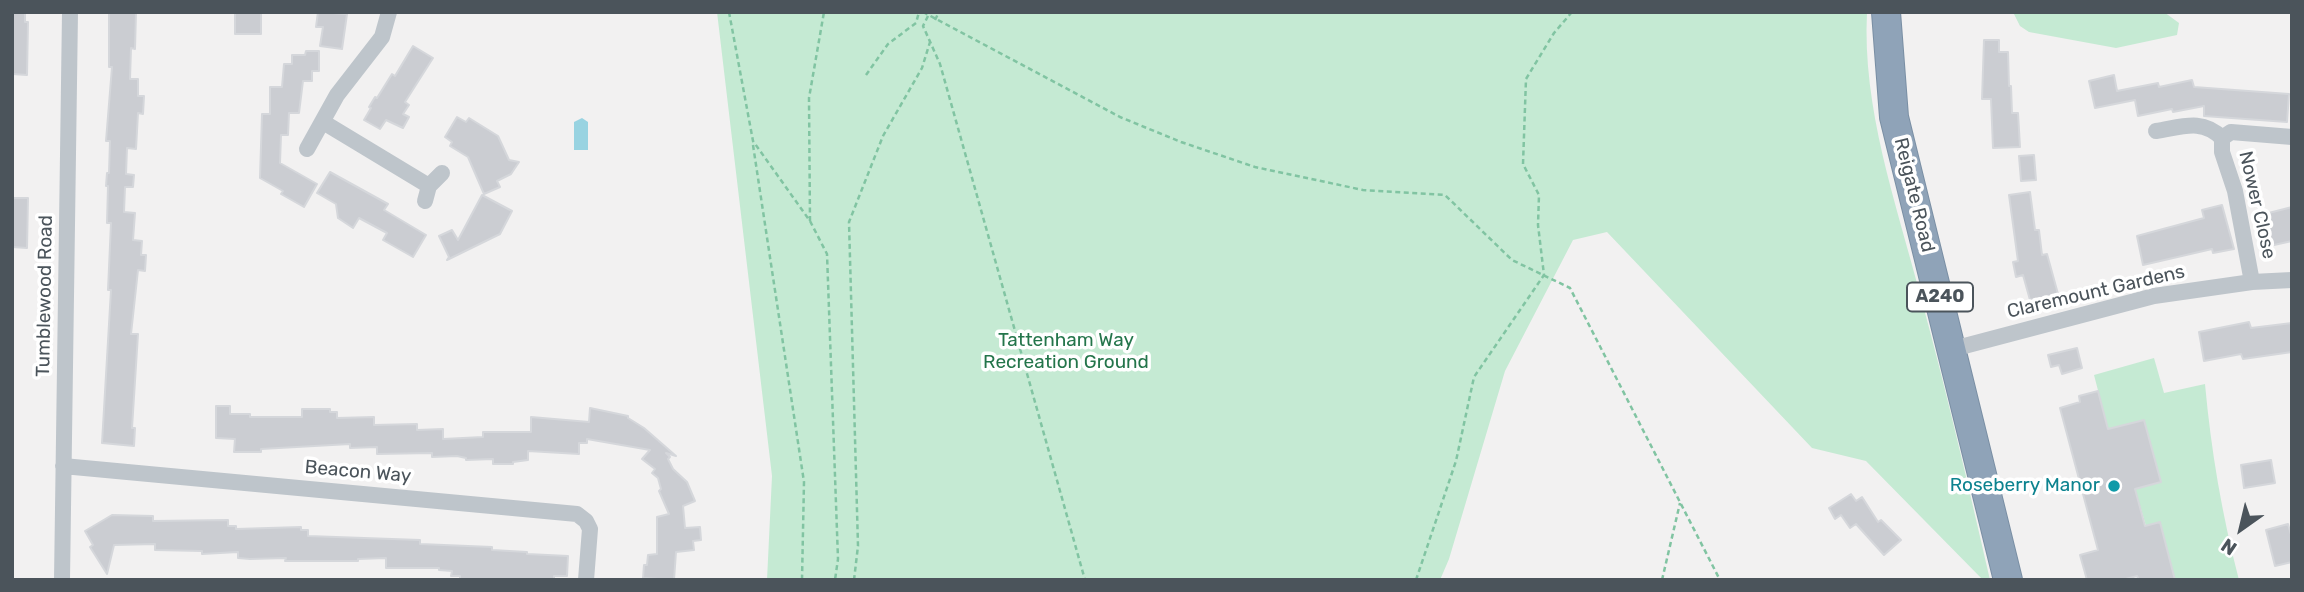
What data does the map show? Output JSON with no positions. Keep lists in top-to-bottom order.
{
  "streets": {
    "highway": ["Reigate Road", "A240"],
    "street": [
      "Nower Close",
      "Claremount Gardens",
      "Tumblewood Road",
      "Beacon Way"
    ]
  },
  "crossings": [
    ["Reigate Road", "Claremount Gardens"],
    ["Nower Close", "Claremount Gardens"],
    ["Tumblewood Road", "Beacon Way"]
  ],
  "parks": ["Tattenham Way Recreation Ground"],
  "places": ["Roseberry Manor"],
  "north": "bottom left"
}
